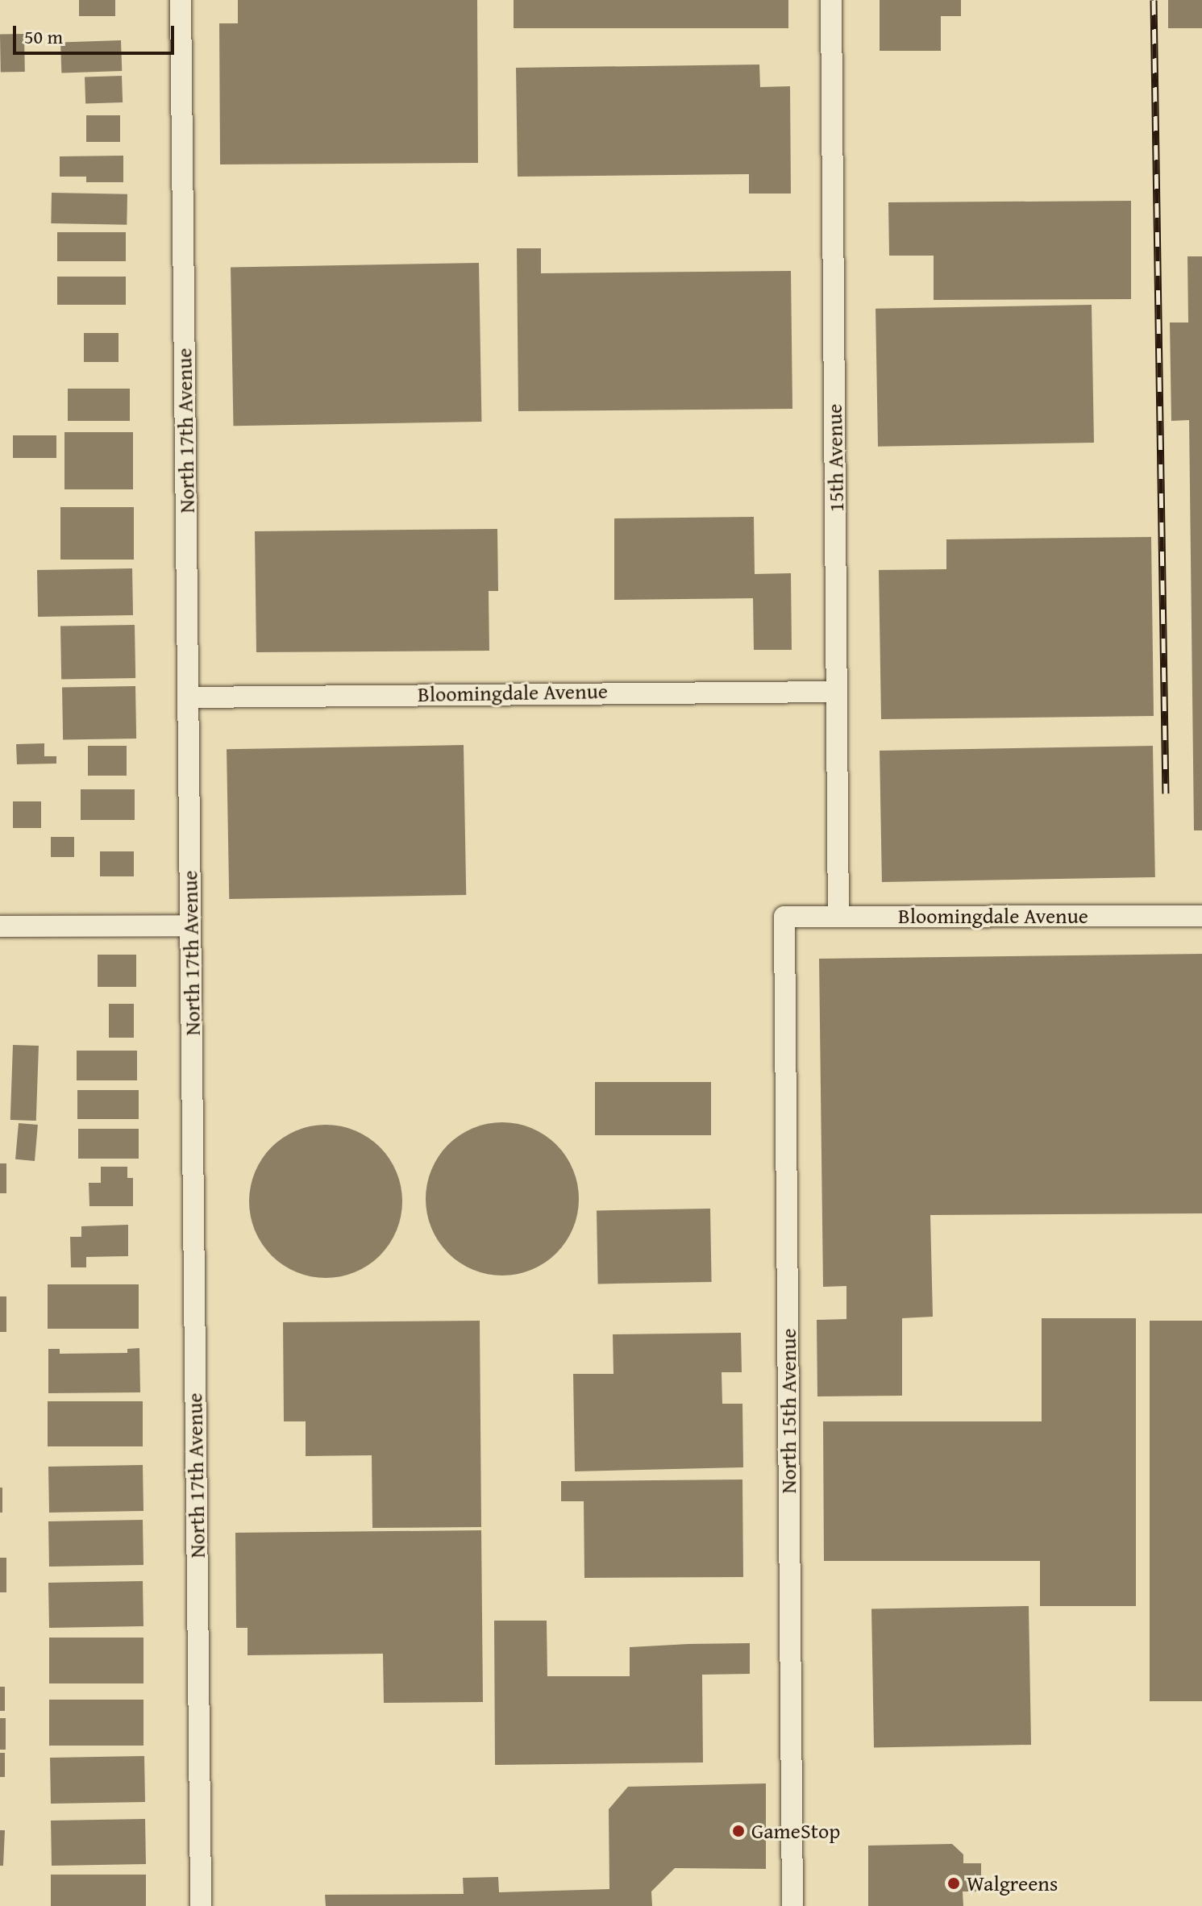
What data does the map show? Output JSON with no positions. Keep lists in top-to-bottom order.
{
  "streets": {
    "street": [
      "North 17th Avenue",
      "15th Avenue",
      "Bloomingdale Avenue",
      "North 15th Avenue"
    ]
  },
  "crossings": [
    ["North 17th Avenue", "Bloomingdale Avenue"],
    ["15th Avenue", "Bloomingdale Avenue"],
    ["Bloomingdale Avenue", "North 15th Avenue"]
  ],
  "places": ["GameStop", "Walgreens"],
  "scale_bar": "50 m"
}
